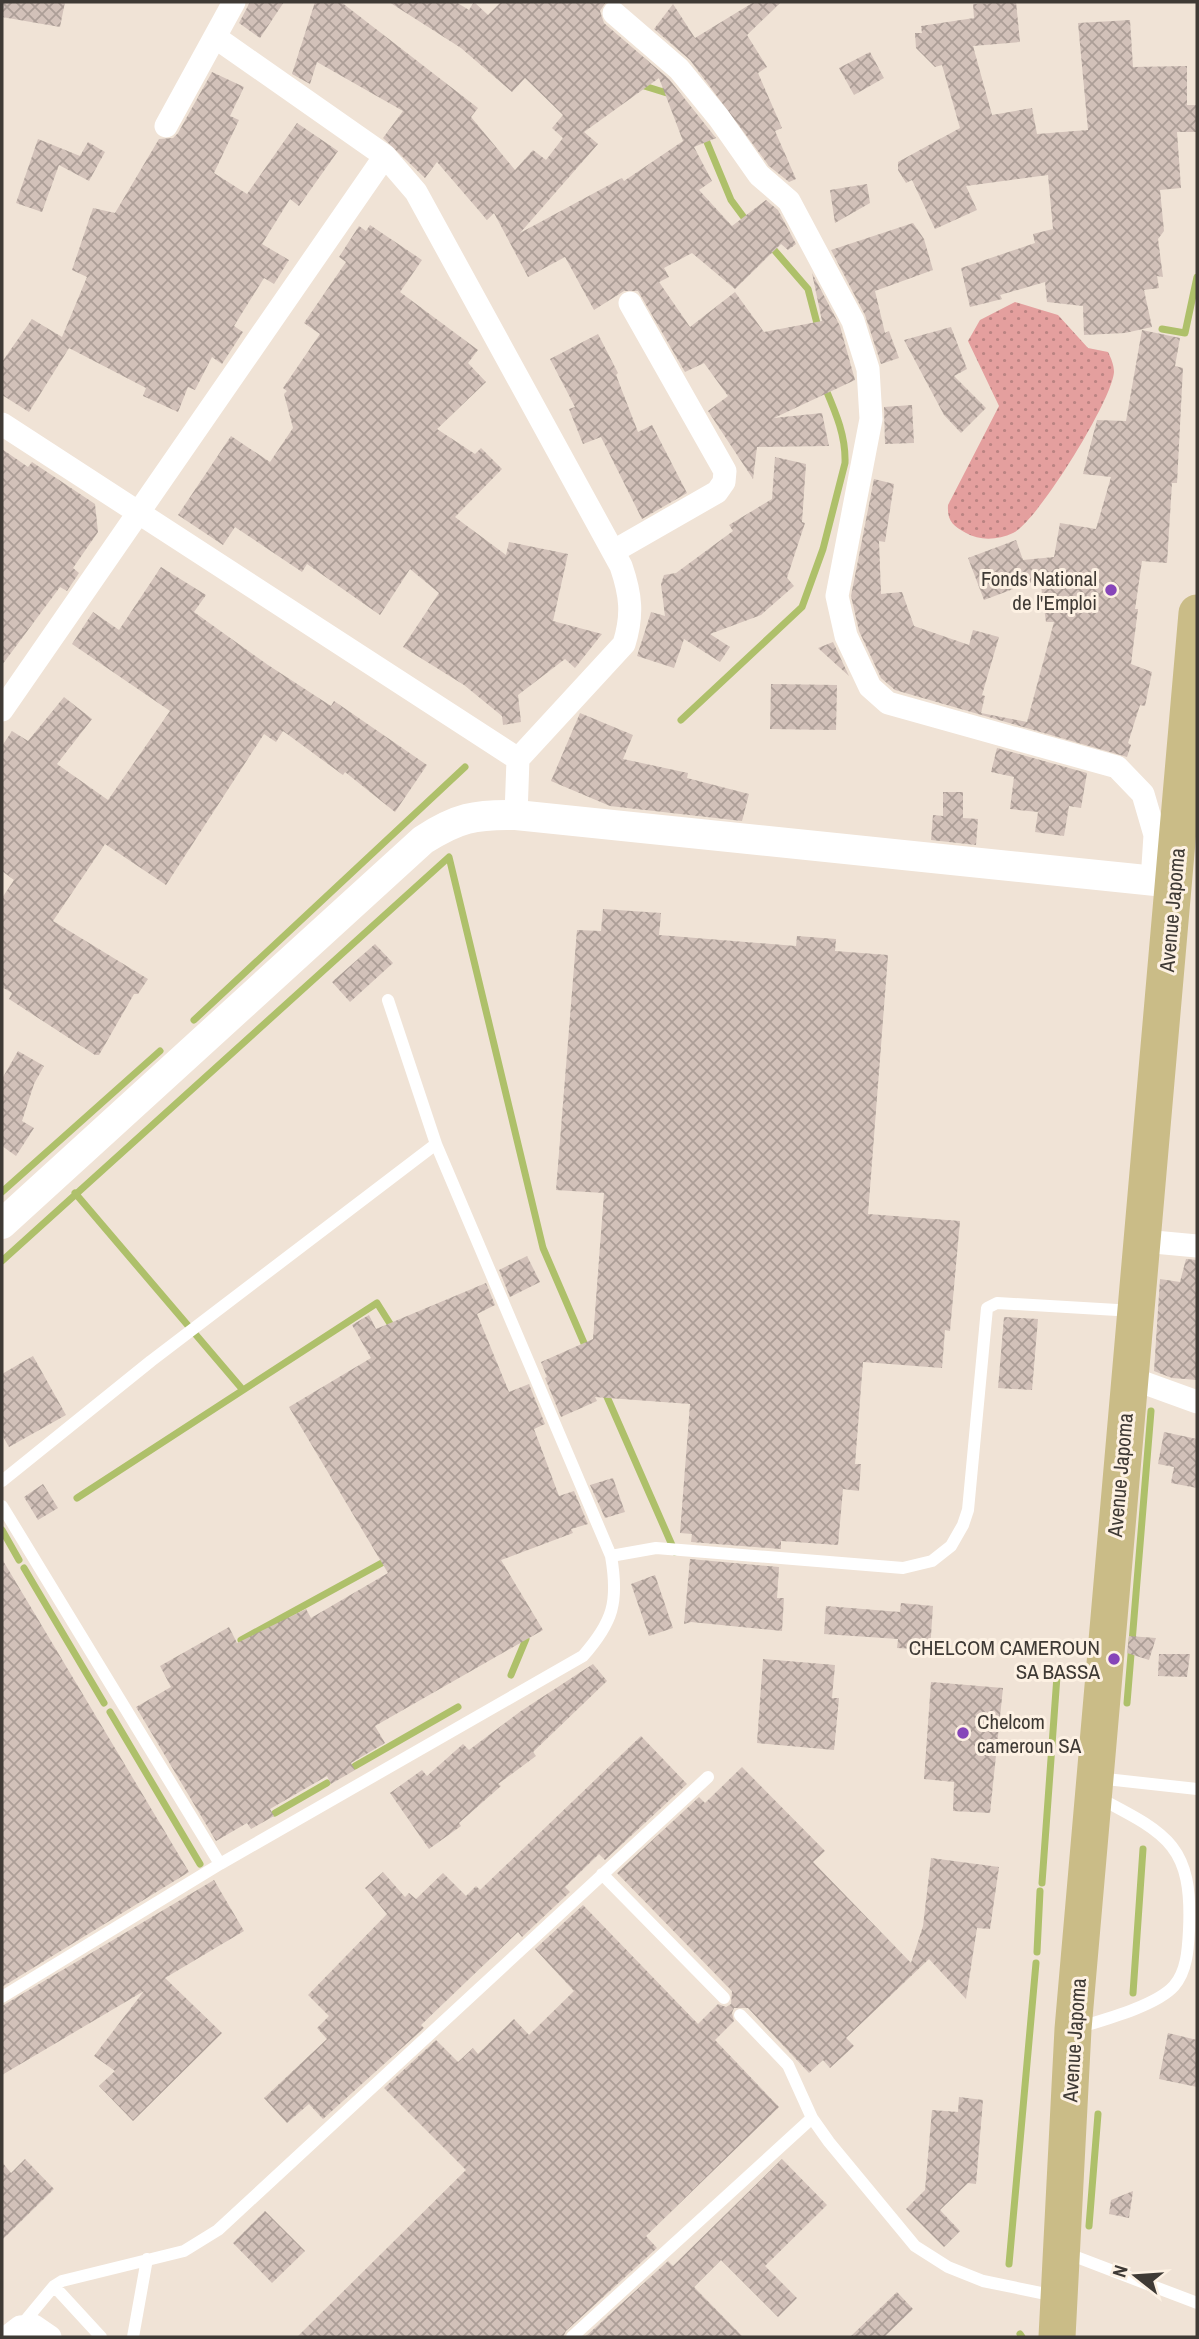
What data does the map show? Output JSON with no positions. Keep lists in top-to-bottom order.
{
  "streets": {
    "main road": ["Avenue Japoma"]
  },
  "places": ["Fonds National de l'Emploi", "CHELCOM CAMEROUN SA BASSA", "Chelcom cameroun SA"],
  "north": "left"
}
